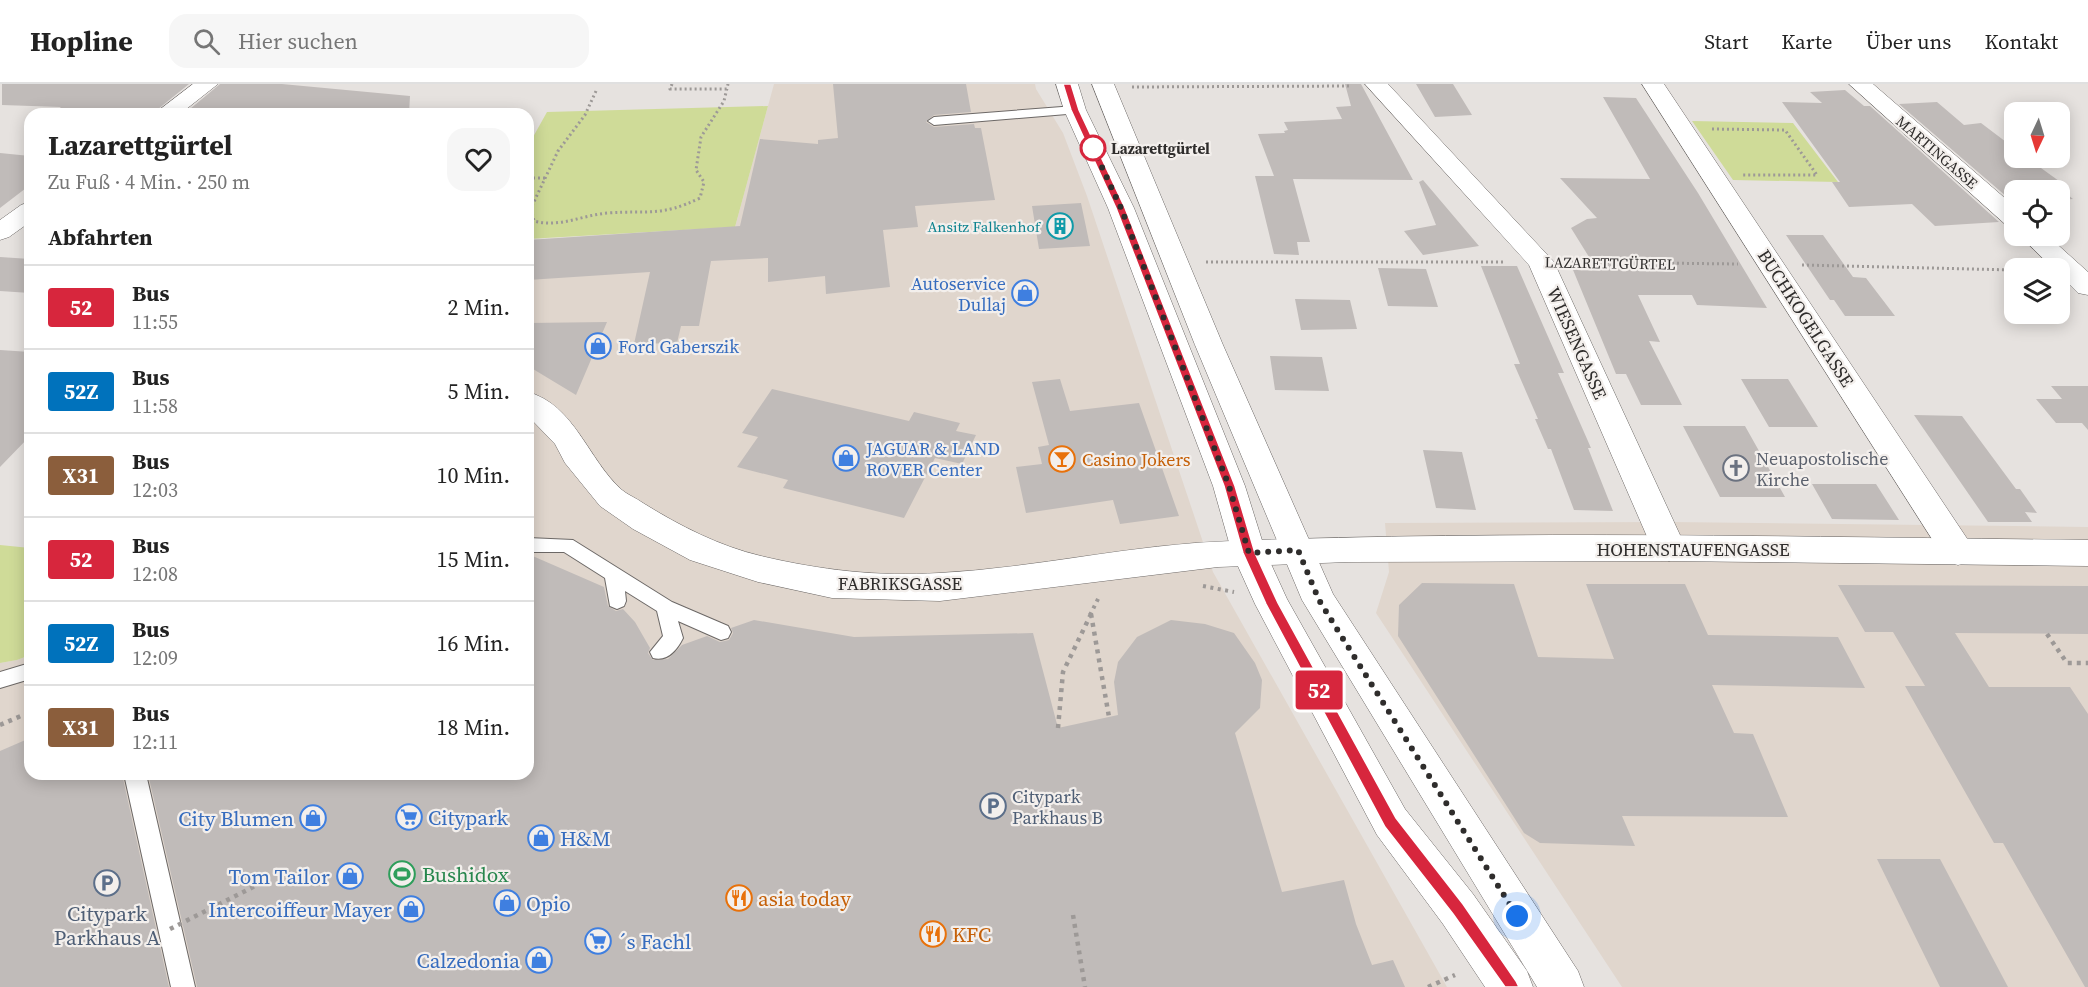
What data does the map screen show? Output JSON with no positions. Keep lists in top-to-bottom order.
{
  "streets": {
    "street": [
      "MARTINGASSE",
      "BUCHKOGELGASSE",
      "WIESENGASSE",
      "HOHENSTAUFENGASSE",
      "FABRIKSGASSE"
    ],
    "path": ["LAZARETTGÜRTEL"]
  },
  "crossings": [
    ["LAZARETTGÜRTEL", "BUCHKOGELGASSE"],
    ["LAZARETTGÜRTEL", "WIESENGASSE"],
    ["BUCHKOGELGASSE", "HOHENSTAUFENGASSE"],
    ["WIESENGASSE", "HOHENSTAUFENGASSE"],
    ["HOHENSTAUFENGASSE", "FABRIKSGASSE"]
  ],
  "places": {
    "other": ["Lazarettgürtel"],
    "building": ["Ansitz Falkenhof"],
    "shop": [
      "Autoservice Dullaj",
      "Ford Gaberszik",
      "JAGUAR & LAND ROVER Center",
      "City Blumen",
      "H&M",
      "Tom Tailor",
      "Opio",
      "Intercoiffeur Mayer",
      "Calzedonia"
    ],
    "bar": ["Casino Jokers"],
    "church": ["Neuapostolische Kirche"],
    "parking": ["Citypark Parkhaus B", "Citypark Parkhaus A"],
    "supermarket": ["Citypark", "´s Fachl"],
    "sports": ["Bushidox"],
    "restaurant": ["asia today", "KFC"]
  },
  "lines": ["bus line 52"],
  "north": "bottom",
  "page": {
    "header": "Hopline",
    "search": "Hier suchen",
    "nav": [
      "Start",
      "Karte",
      "Über uns",
      "Kontakt"
    ],
    "on_map": "52",
    "heading": [
      ["Lazarettgürtel", "Zu Fuß · 4 Min. · 250 m"],
      "Abfahrten"
    ],
    "list": [
      {
        "mark": "52",
        "name": "Bus",
        "note": "11:55",
        "value": "2 Min."
      },
      {
        "mark": "52Z",
        "name": "Bus",
        "note": "11:58",
        "value": "5 Min."
      },
      {
        "mark": "X31",
        "name": "Bus",
        "note": "12:03",
        "value": "10 Min."
      },
      {
        "mark": "52",
        "name": "Bus",
        "note": "12:08",
        "value": "15 Min."
      },
      {
        "mark": "52Z",
        "name": "Bus",
        "note": "12:09",
        "value": "16 Min."
      },
      {
        "mark": "X31",
        "name": "Bus",
        "note": "12:11",
        "value": "18 Min."
      }
    ]
  }
}
